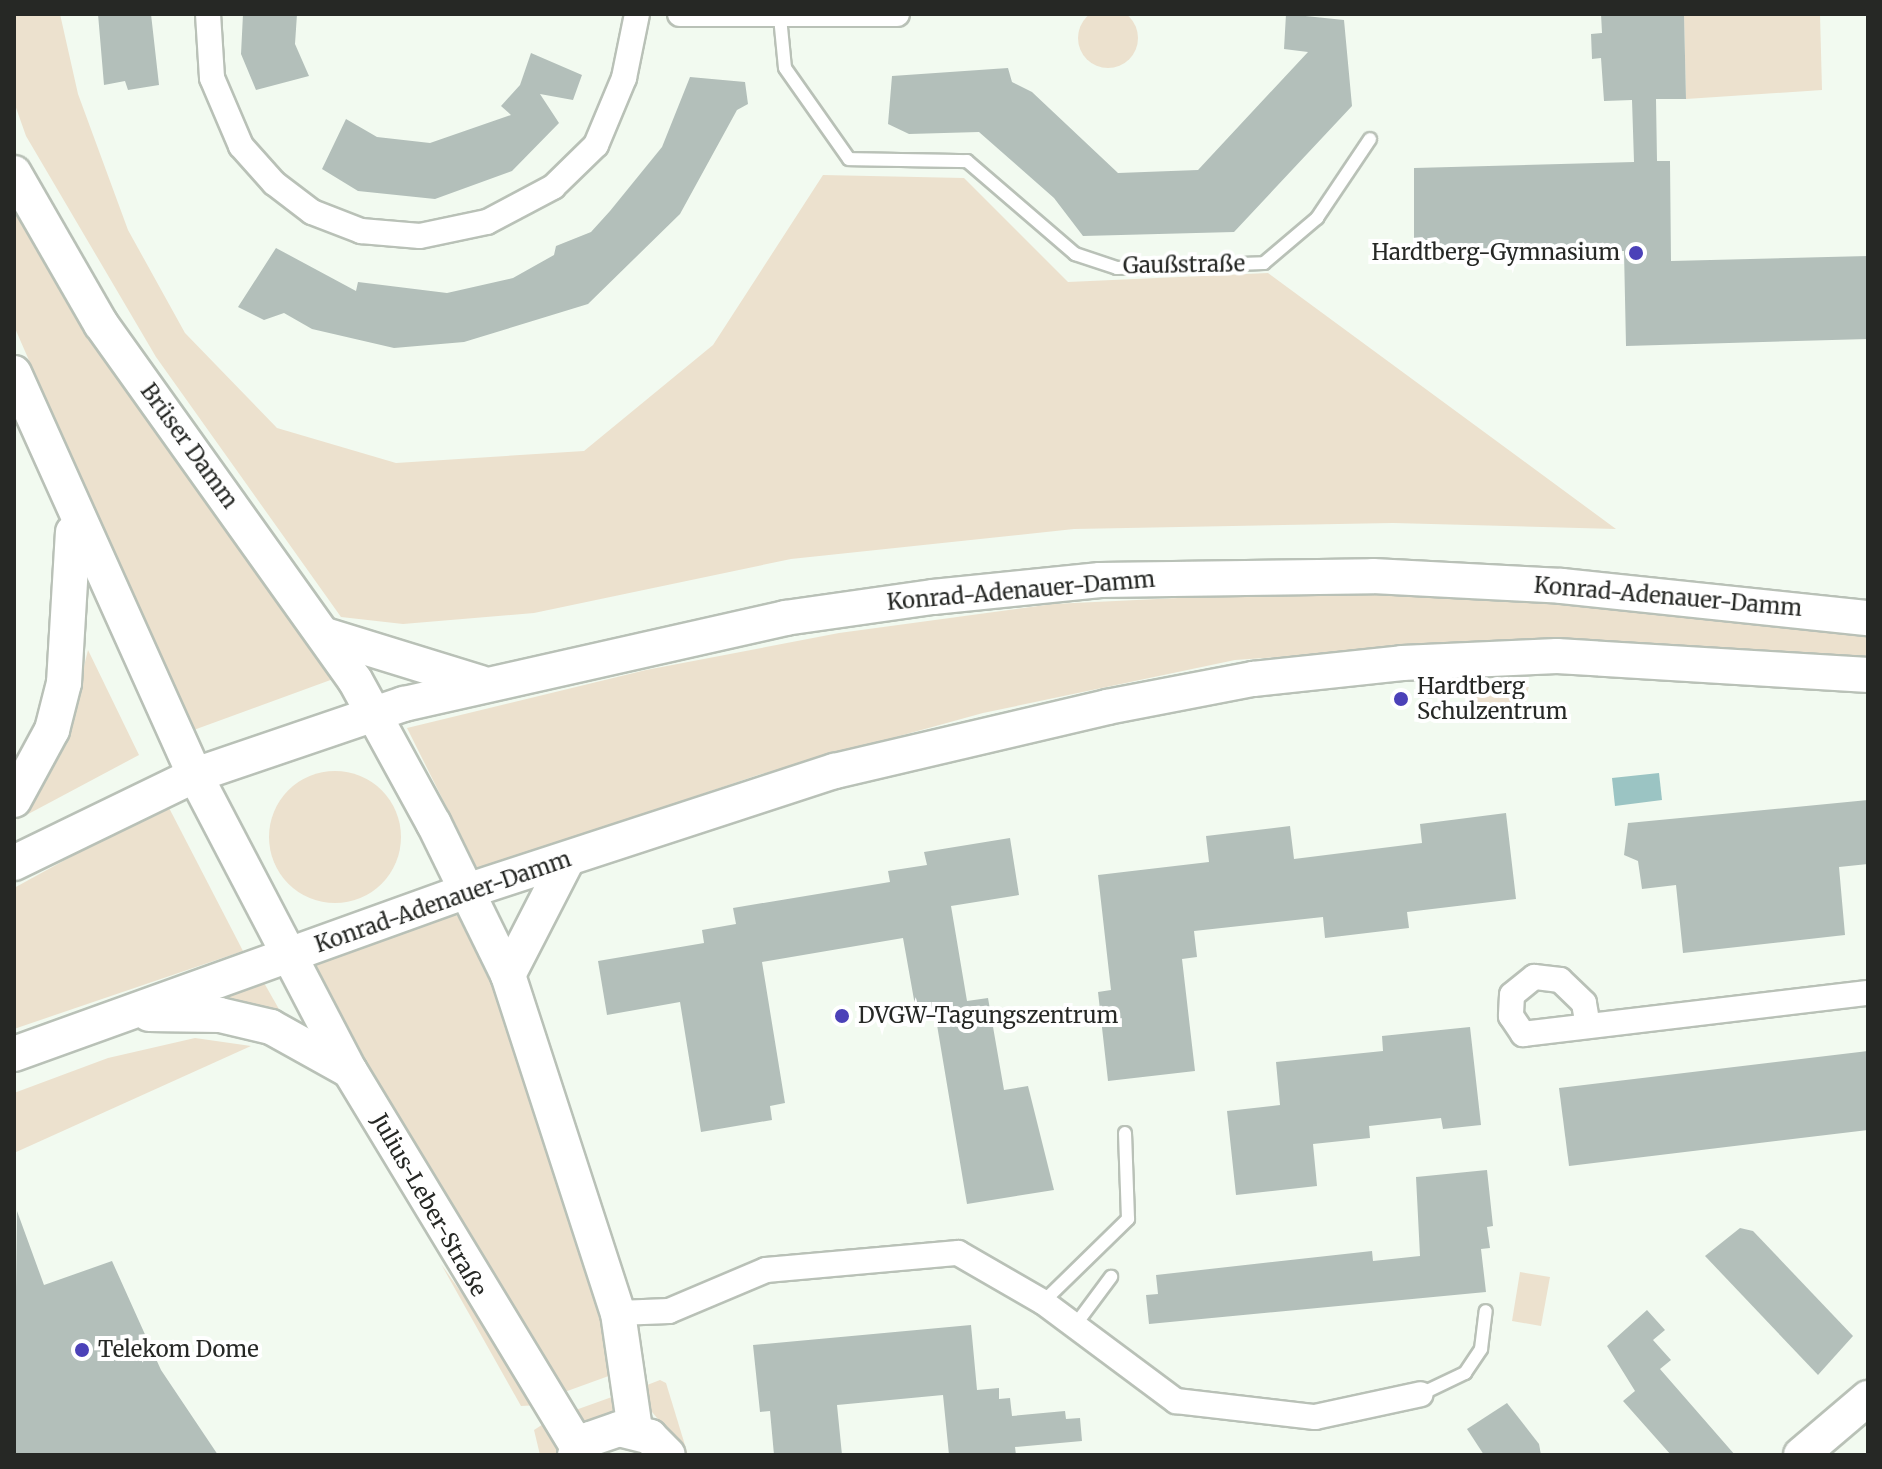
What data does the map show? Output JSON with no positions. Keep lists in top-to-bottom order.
{
  "streets": {
    "main road": ["Brüser Damm", "Konrad-Adenauer-Damm", "Julius-Leber-Straße"],
    "lane": ["Gaußstraße"]
  },
  "crossings": [
    ["Brüser Damm", "Konrad-Adenauer-Damm"],
    ["Konrad-Adenauer-Damm", "Julius-Leber-Straße"]
  ],
  "places": [
    "Hardtberg-Gymnasium",
    "Hardtberg Schulzentrum",
    "DVGW-Tagungszentrum",
    "Telekom Dome"
  ]
}
